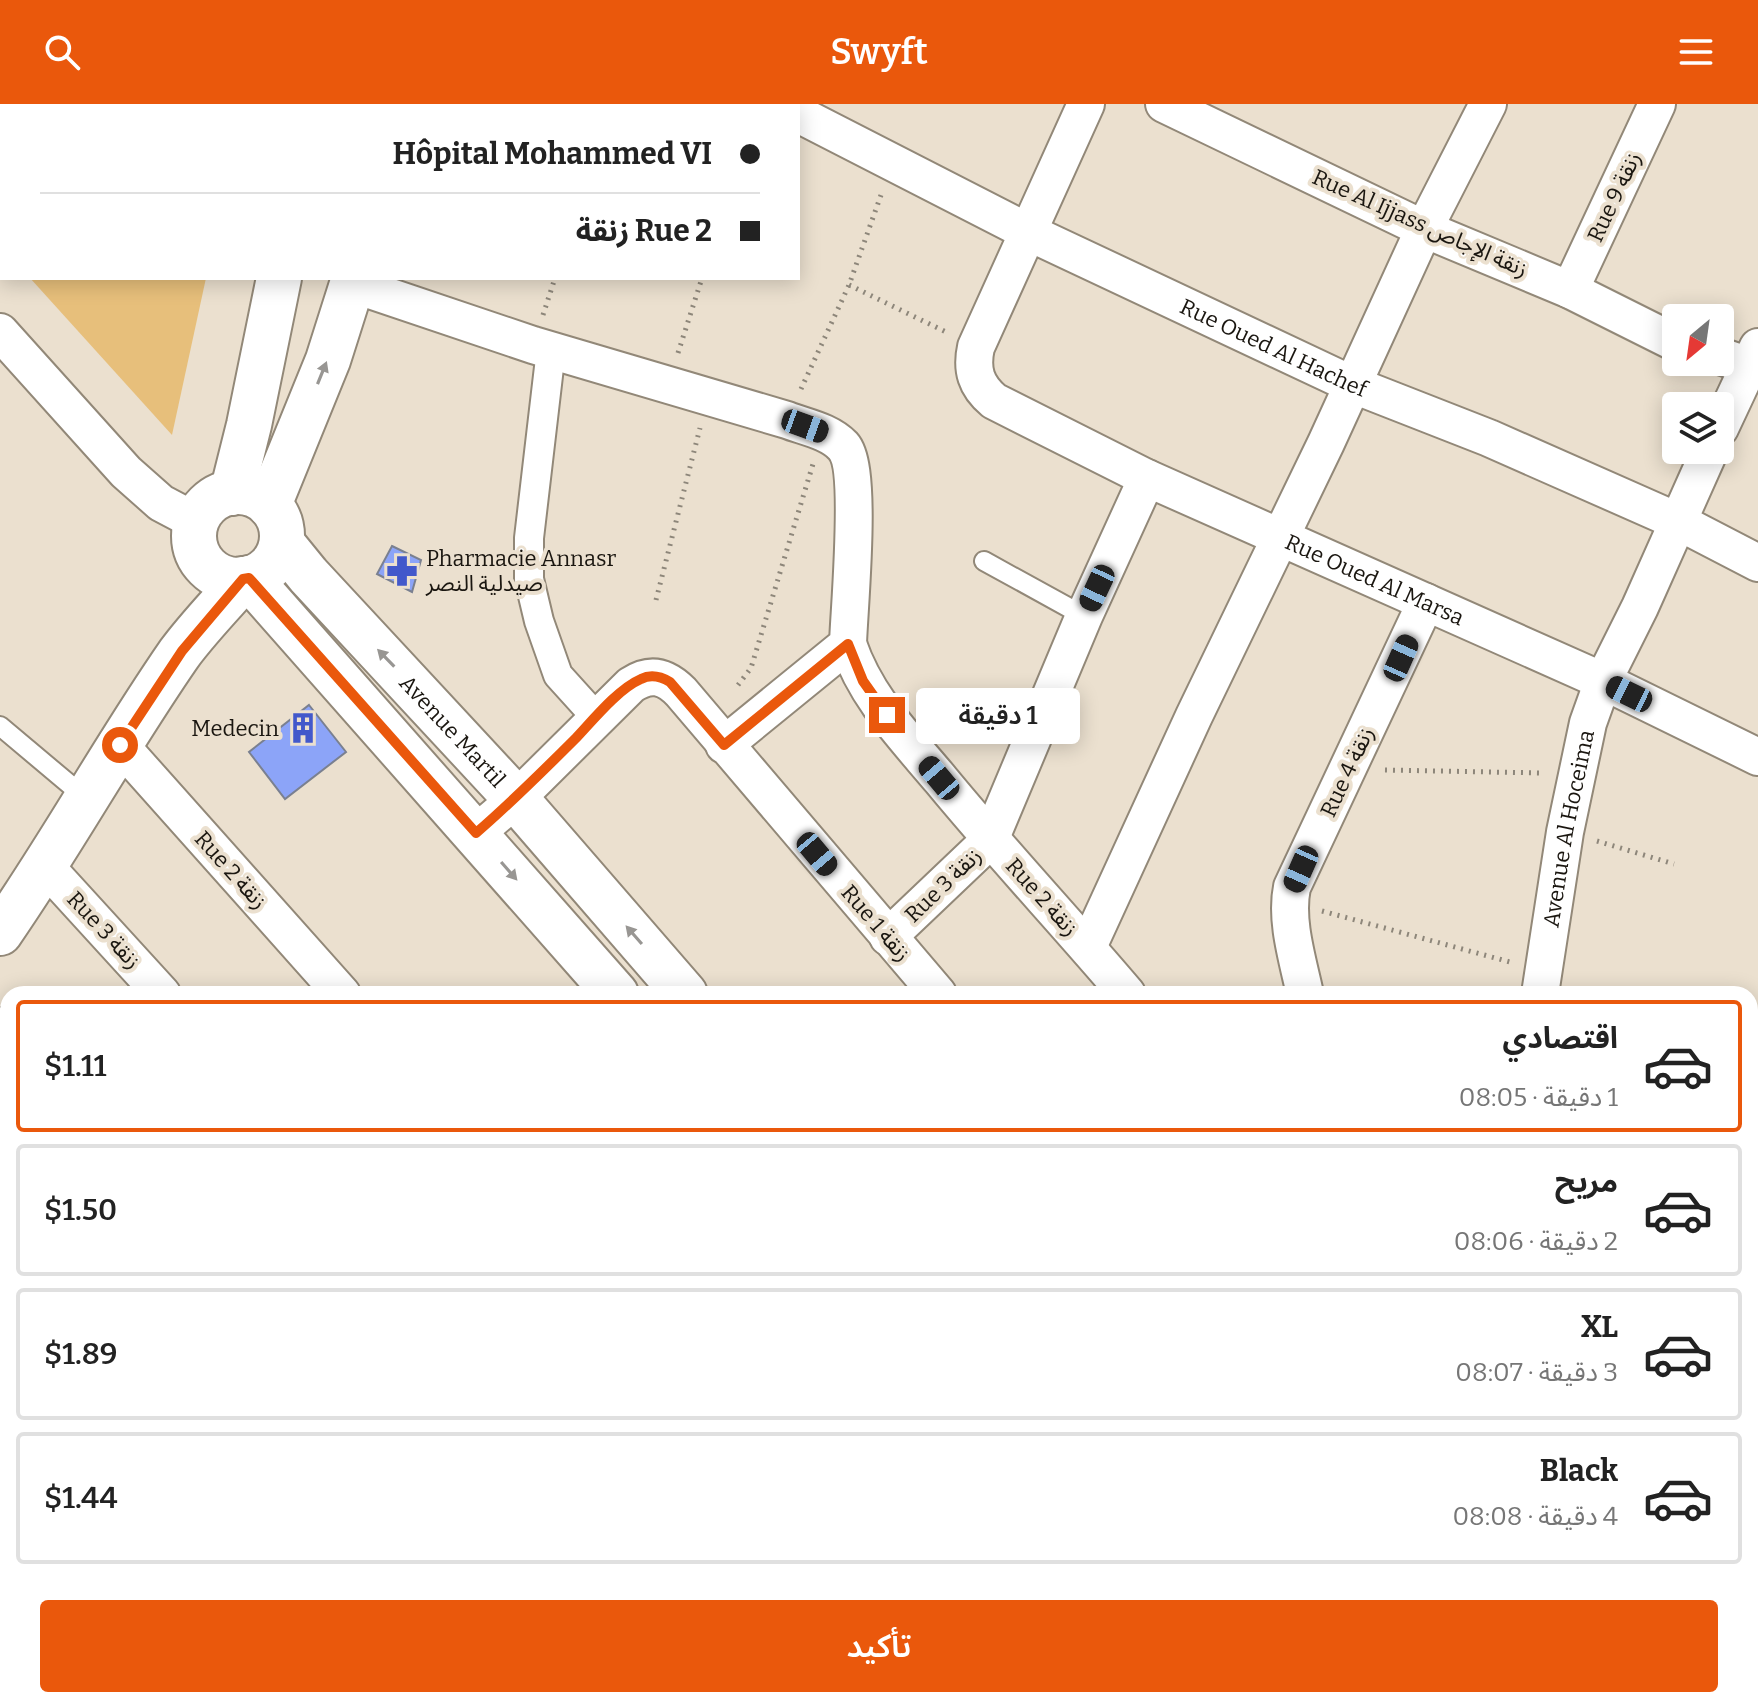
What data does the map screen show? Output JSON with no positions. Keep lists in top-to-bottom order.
{
  "streets": {
    "street": [
      "Rue 9 زنقة",
      "Rue Al Ijjass زنقة الإجاص",
      "Rue Oued Al Hachef",
      "Rue Oued Al Marsa",
      "Avenue Martil",
      "Rue 4 زنقة",
      "Avenue Al Hoceima",
      "Rue 2 زنقة",
      "Rue 3 زنقة",
      "Rue 1 زنقة"
    ]
  },
  "crossings": [
    ["Rue 9 زنقة", "Rue Al Ijjass زنقة الإجاص"],
    ["Rue Oued Al Hachef", "Avenue Al Hoceima"],
    ["Rue Oued Al Marsa", "Rue 4 زنقة"],
    ["Rue Oued Al Marsa", "Avenue Al Hoceima"],
    ["Rue Oued Al Marsa", "Rue 3 زنقة"],
    ["Avenue Martil", "Rue 1 زنقة"],
    ["Rue 2 زنقة", "Rue 3 زنقة"],
    ["Rue 3 زنقة", "Rue 1 زنقة"]
  ],
  "places": {
    "pharmacy": ["Pharmacie Annasr صيدلية النصر"],
    "building": ["Medecin"]
  },
  "north": "bottom left",
  "page": {
    "header": "Swyft",
    "banner": ["Hôpital Mohammed VI", "Rue 2 زنقة"],
    "bubble": "1 دقيقة",
    "list": [
      {
        "name": "اقتصادي",
        "note": "1 دقيقة · 08:05",
        "value": "$1.11"
      },
      {
        "name": "مريح",
        "note": "2 دقيقة · 08:06",
        "value": "$1.50"
      },
      {
        "name": "XL",
        "note": "3 دقيقة · 08:07",
        "value": "$1.89"
      },
      {
        "name": "Black",
        "note": "4 دقيقة · 08:08",
        "value": "$1.44"
      }
    ],
    "buttons": "تأكيد"
  }
}
